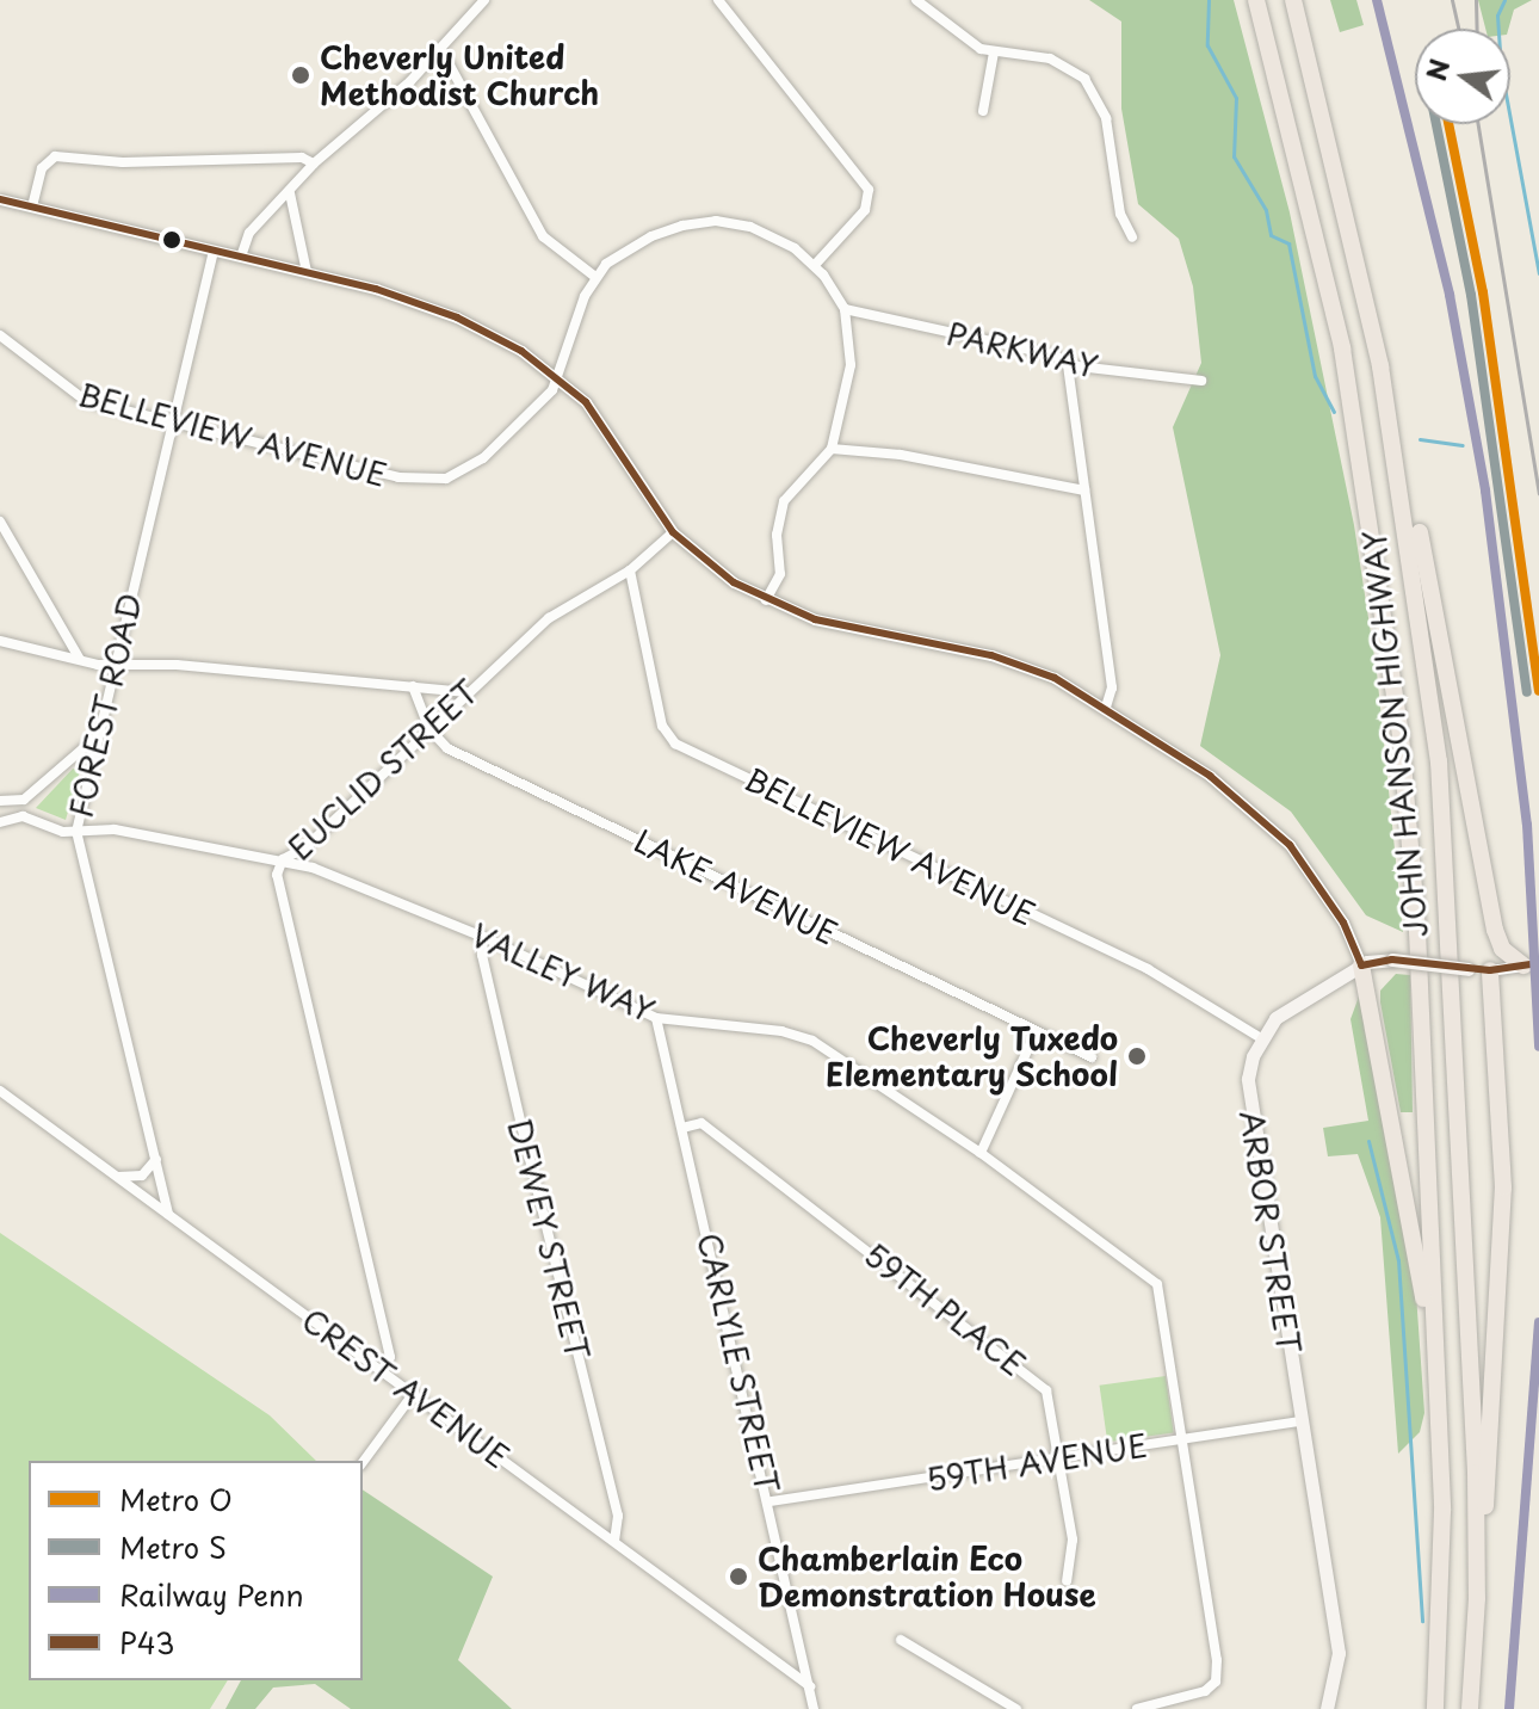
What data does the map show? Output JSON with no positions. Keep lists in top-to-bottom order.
{
  "streets": {
    "highway": ["JOHN HANSON HIGHWAY"],
    "main road": ["ARBOR STREET"],
    "street": [
      "PARKWAY",
      "BELLEVIEW AVENUE",
      "FOREST ROAD",
      "EUCLID STREET",
      "LAKE AVENUE",
      "VALLEY WAY",
      "DEWEY STREET",
      "59TH PLACE",
      "CARLYLE STREET",
      "CREST AVENUE",
      "59TH AVENUE"
    ]
  },
  "crossings": [
    ["BELLEVIEW AVENUE", "FOREST ROAD"],
    ["BELLEVIEW AVENUE", "EUCLID STREET"],
    ["BELLEVIEW AVENUE", "ARBOR STREET"],
    ["FOREST ROAD", "VALLEY WAY"],
    ["FOREST ROAD", "CREST AVENUE"],
    ["EUCLID STREET", "LAKE AVENUE"],
    ["EUCLID STREET", "VALLEY WAY"],
    ["EUCLID STREET", "CREST AVENUE"],
    ["VALLEY WAY", "DEWEY STREET"],
    ["VALLEY WAY", "CARLYLE STREET"],
    ["VALLEY WAY", "59TH AVENUE"],
    ["ARBOR STREET", "59TH AVENUE"],
    ["DEWEY STREET", "CREST AVENUE"],
    ["59TH PLACE", "CARLYLE STREET"],
    ["59TH PLACE", "59TH AVENUE"],
    ["CARLYLE STREET", "CREST AVENUE"],
    ["CARLYLE STREET", "59TH AVENUE"]
  ],
  "places": ["Cheverly United Methodist Church", "Cheverly Tuxedo Elementary School", "Chamberlain Eco Demonstration House"],
  "lines": [
    "rail line Penn",
    "metro line O",
    "metro line S",
    "transit line P43"
  ],
  "legend": [
    "Metro O",
    "Metro S",
    "Railway Penn",
    "P43"
  ],
  "north": "left"
}
